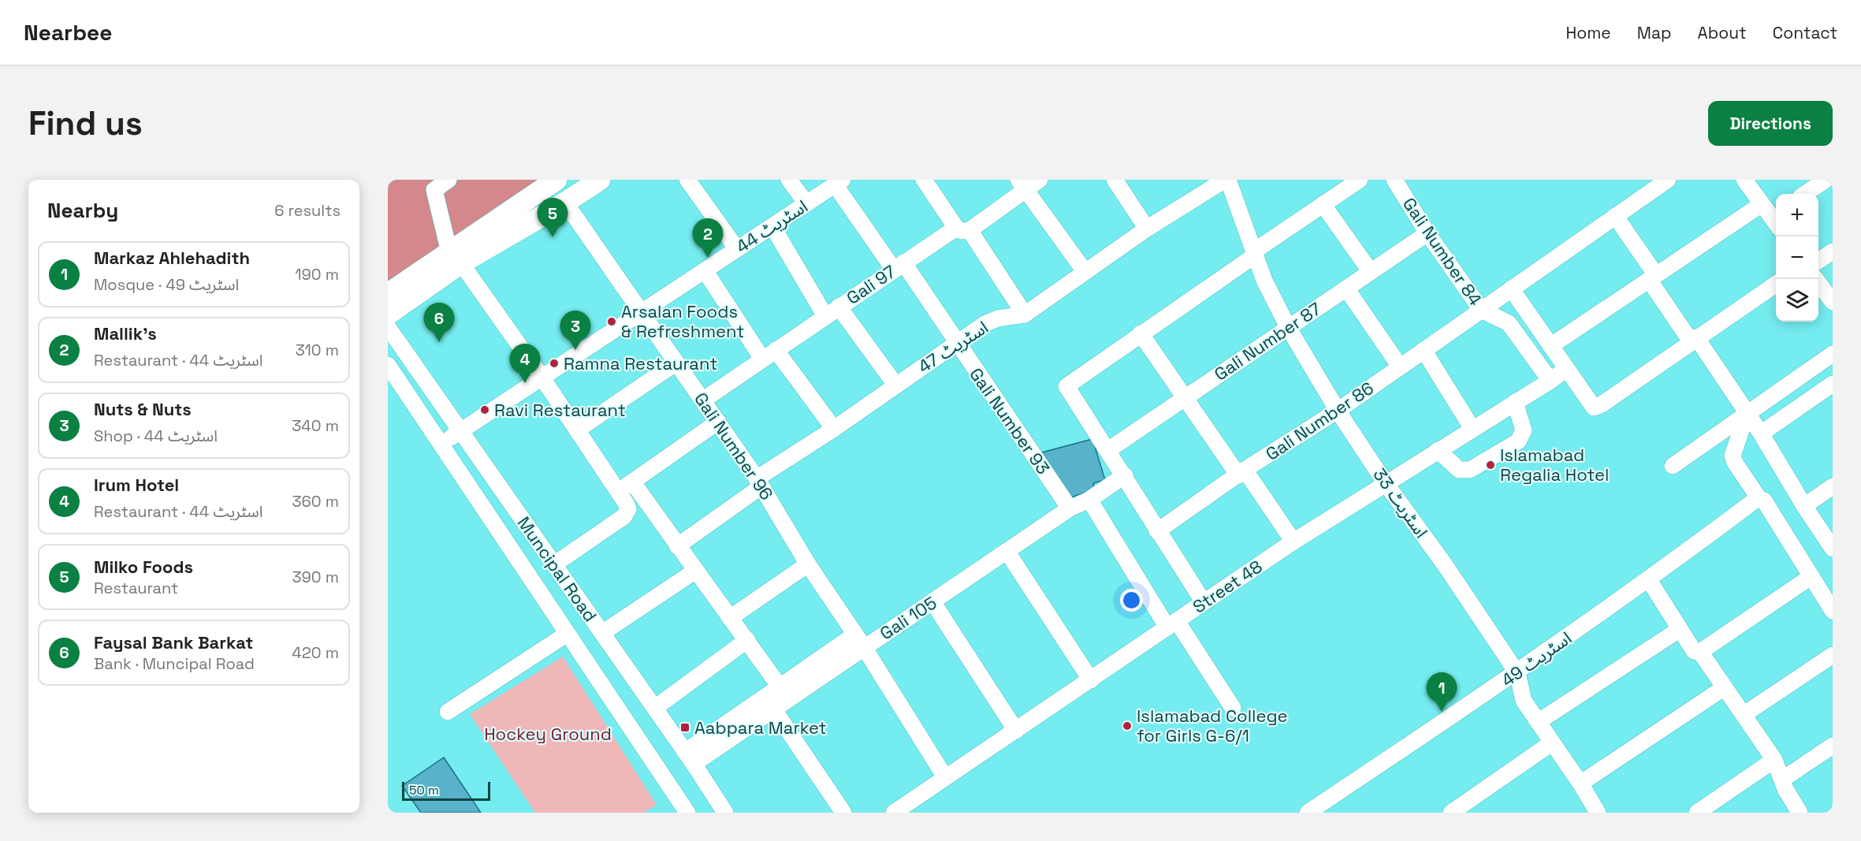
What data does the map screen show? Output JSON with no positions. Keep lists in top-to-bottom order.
{
  "streets": {
    "street": [
      "اسٹریٹ 44",
      "Gali Number 84",
      "Gali 97",
      "Gali Number 87",
      "اسٹریٹ 47",
      "Gali Number 93",
      "Gali Number 86",
      "Gali Number 96",
      "اسٹریٹ 33",
      "Muncipal Road",
      "Street 48",
      "Gali 105",
      "اسٹریٹ 49"
    ]
  },
  "crossings": [
    ["اسٹریٹ 44", "Gali Number 93"],
    ["اسٹریٹ 44", "Gali Number 96"],
    ["اسٹریٹ 44", "Muncipal Road"],
    ["Gali Number 84", "Gali Number 87"],
    ["Gali Number 84", "Gali Number 86"],
    ["Gali Number 84", "Street 48"],
    ["Gali 97", "Gali Number 93"],
    ["Gali 97", "Gali Number 96"],
    ["Gali Number 87", "اسٹریٹ 33"],
    ["اسٹریٹ 47", "Gali Number 93"],
    ["اسٹریٹ 47", "Gali Number 96"],
    ["اسٹریٹ 47", "اسٹریٹ 33"],
    ["Gali Number 93", "Gali 105"],
    ["Gali Number 86", "اسٹریٹ 33"],
    ["Gali Number 96", "Street 48"],
    ["Gali Number 96", "Gali 105"],
    ["اسٹریٹ 33", "Street 48"],
    ["اسٹریٹ 33", "اسٹریٹ 49"],
    ["Muncipal Road", "Gali 105"]
  ],
  "parks": ["Hockey Ground"],
  "places": {
    "other": [
      "Arsalan Foods & Refreshment",
      "Ramna Restaurant",
      "Ravi Restaurant",
      "Islamabad Regalia Hotel",
      "Islamabad College for Girls G-6/1"
    ],
    "transit": ["Aabpara Market"]
  },
  "scale_bar": "50 m",
  "page": {
    "header": "Nearbee",
    "nav": [
      "Home",
      "Map",
      "About",
      "Contact"
    ],
    "buttons": "Directions",
    "title": "Find us",
    "heading": ["Nearby", "6 results"],
    "map_buttons": ["+", "−"],
    "pins": [
      "5",
      "2",
      "6",
      "3",
      "4",
      "1"
    ],
    "list": [
      {
        "mark": "1",
        "name": "Markaz Ahlehadith",
        "note": "Mosque · اسٹریٹ 49",
        "value": "190 m"
      },
      {
        "mark": "2",
        "name": "Mallik's",
        "note": "Restaurant · اسٹریٹ 44",
        "value": "310 m"
      },
      {
        "mark": "3",
        "name": "Nuts & Nuts",
        "note": "Shop · اسٹریٹ 44",
        "value": "340 m"
      },
      {
        "mark": "4",
        "name": "Irum Hotel",
        "note": "Restaurant · اسٹریٹ 44",
        "value": "360 m"
      },
      {
        "mark": "5",
        "name": "Milko Foods",
        "note": "Restaurant",
        "value": "390 m"
      },
      {
        "mark": "6",
        "name": "Faysal Bank Barkat",
        "note": "Bank · Muncipal Road",
        "value": "420 m"
      }
    ],
    "scale": "50 m"
  }
}
